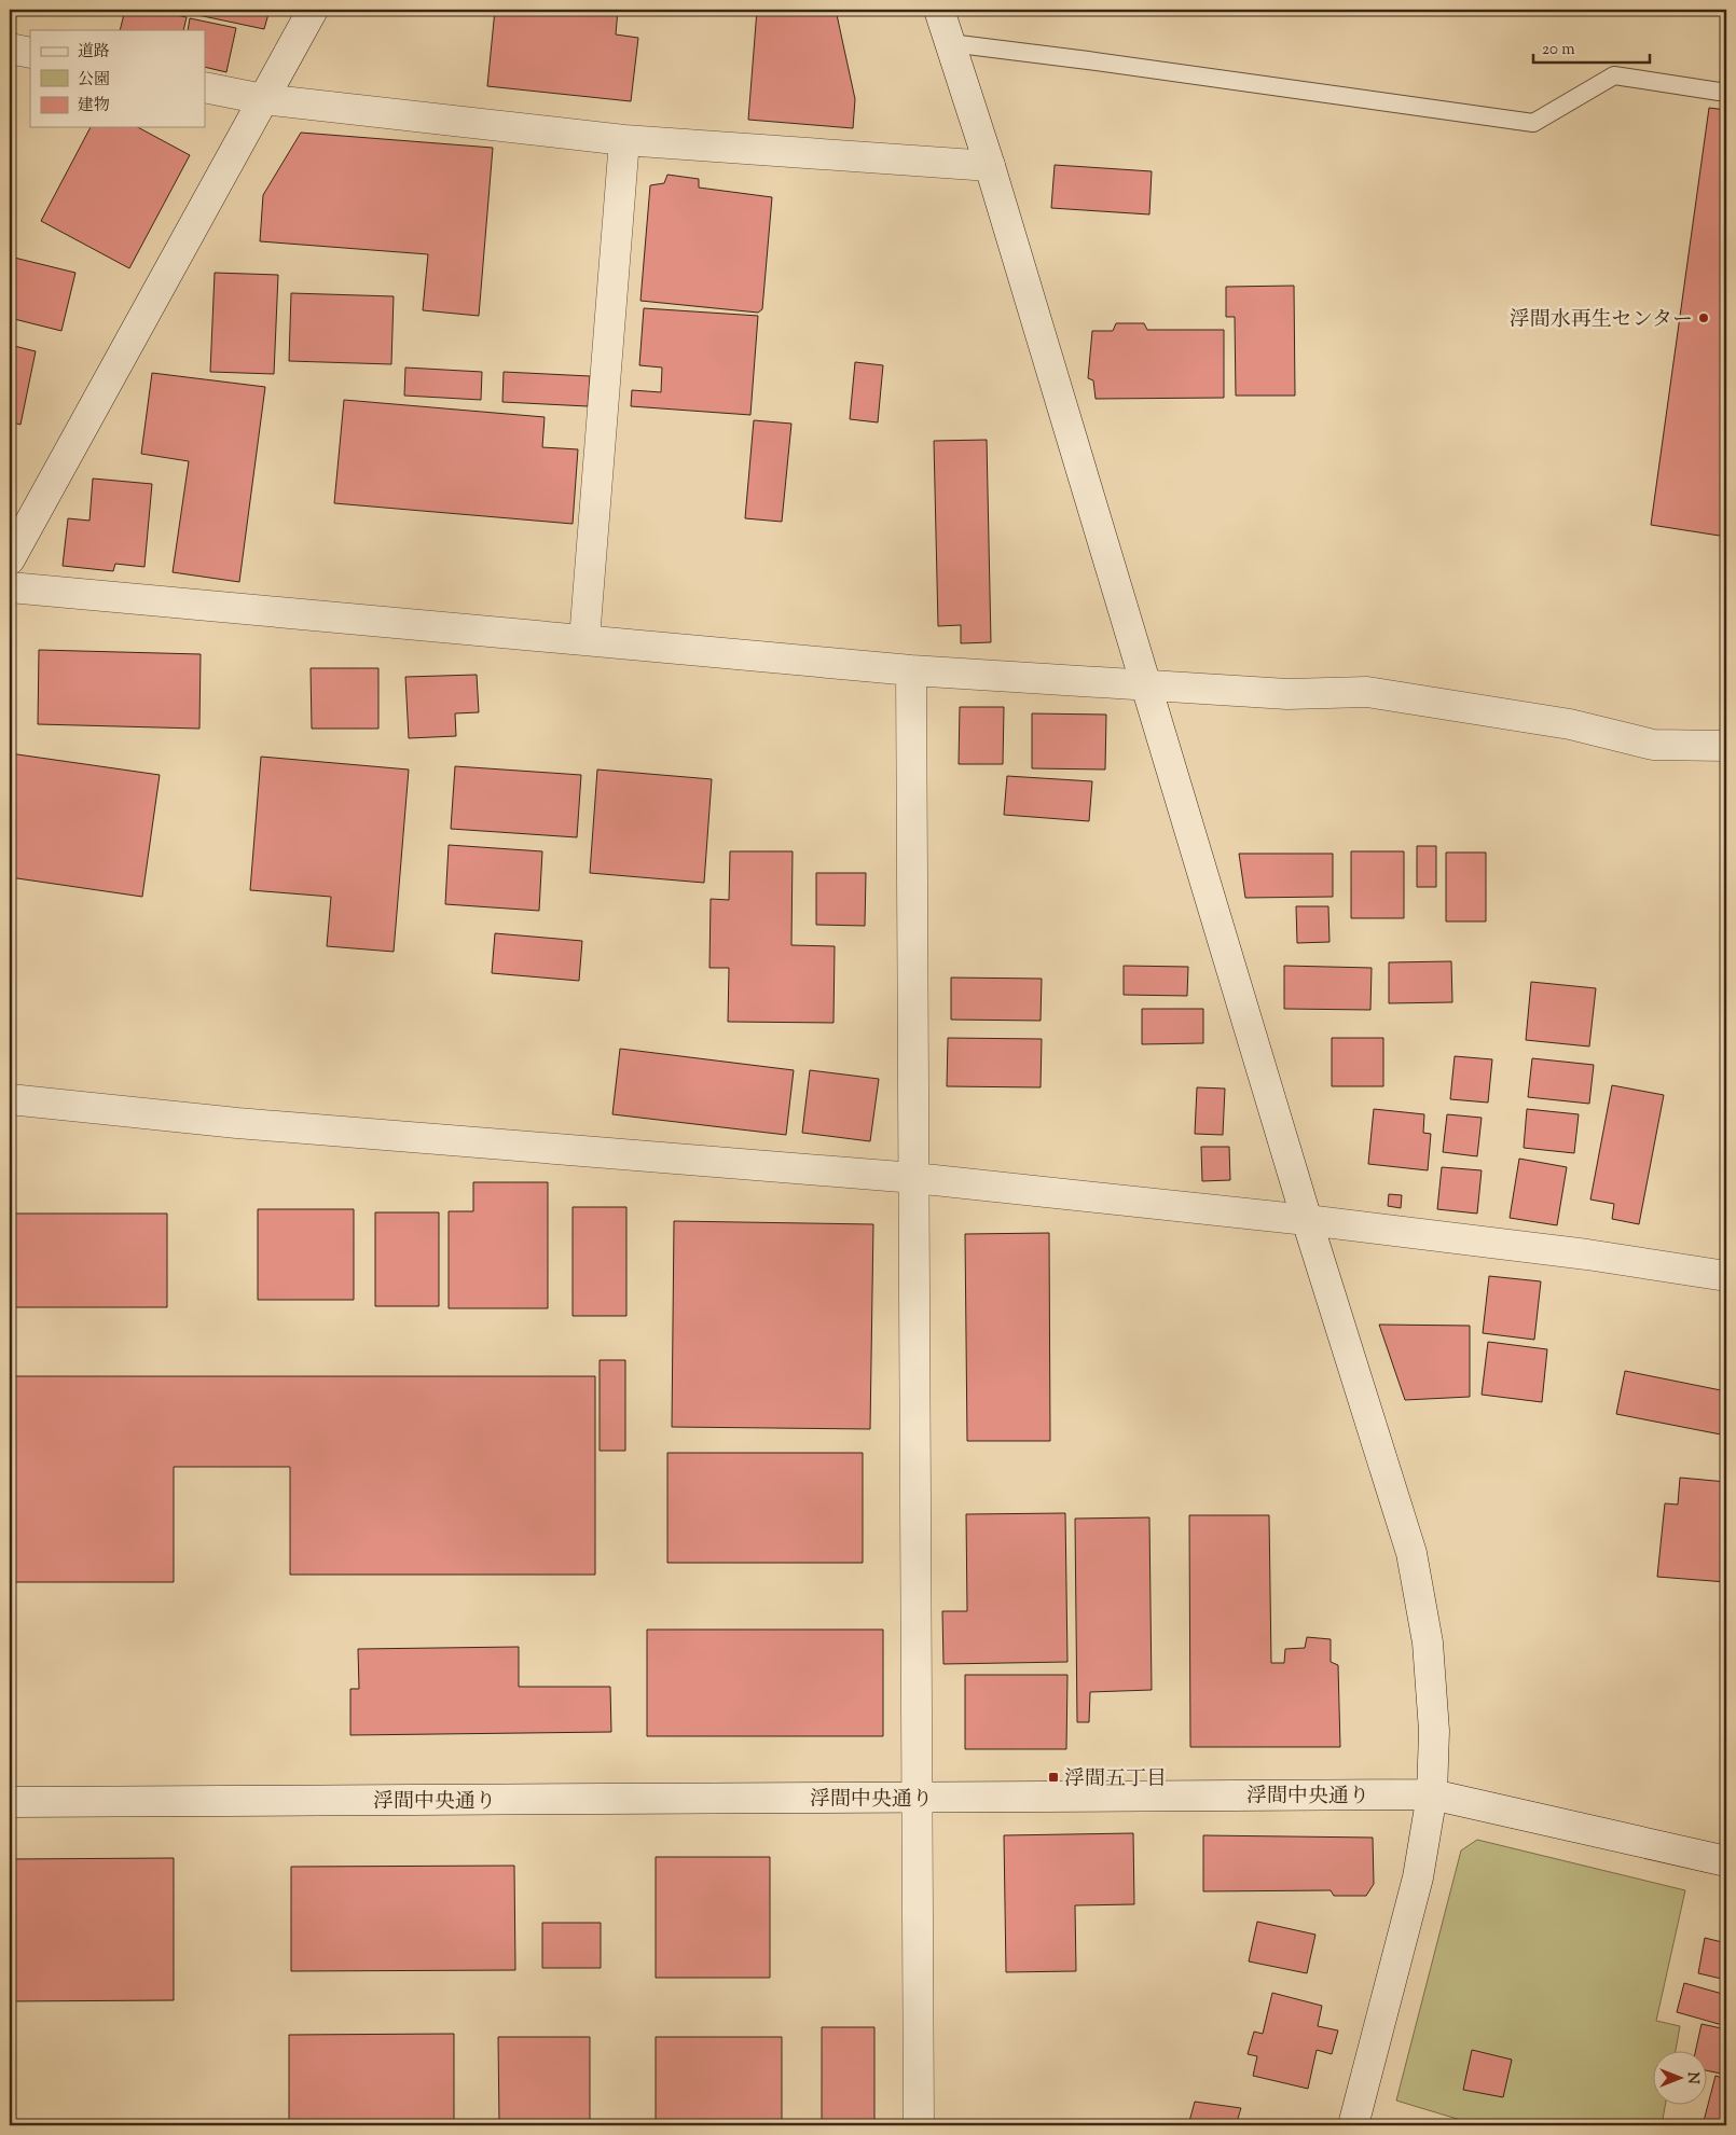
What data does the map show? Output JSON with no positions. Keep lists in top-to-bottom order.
{
  "streets": {
    "street": ["浮間中央通り"]
  },
  "places": {
    "other": ["浮間水再生センター"],
    "transit": ["浮間五丁目"]
  },
  "legend": ["道路", "公園", "建物"],
  "scale_bar": "20 m",
  "north": "right"
}
